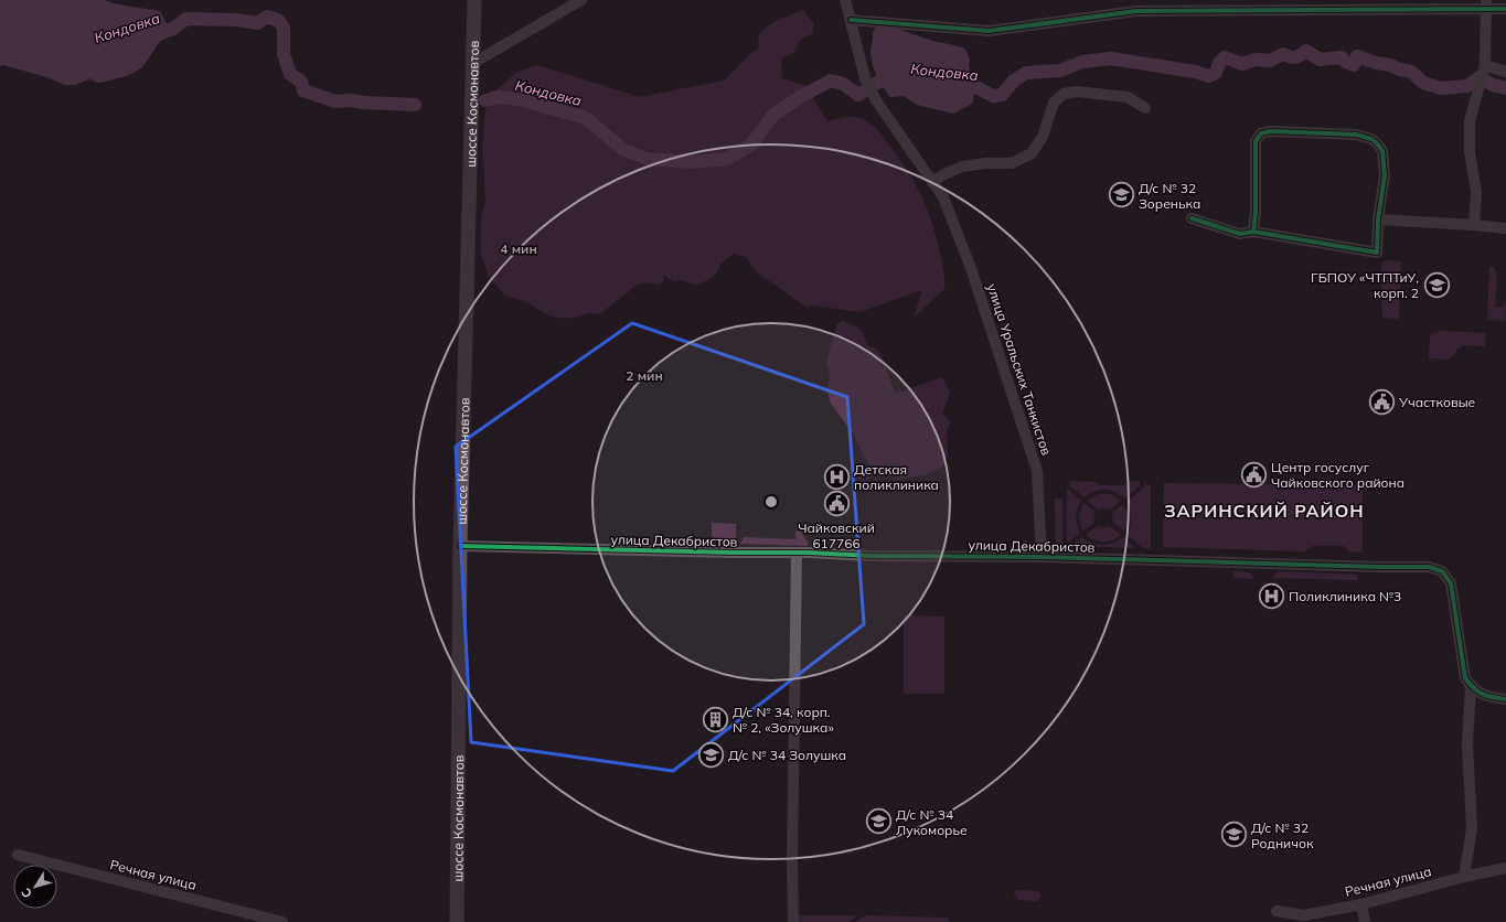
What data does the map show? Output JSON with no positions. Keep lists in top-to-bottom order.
{
  "streets": {
    "main road": ["шоссе Космонавтов"],
    "street": ["улица Уральских Танкистов", "улица Декабристов", "Речная улица"]
  },
  "crossings": [
    ["шоссе Космонавтов", "улица Декабристов"],
    ["улица Уральских Танкистов", "улица Декабристов"]
  ],
  "districts": ["ЗАРИНСКИЙ РАЙОН"],
  "water": ["Кондовка"],
  "places": {
    "school or university": [
      "Д/с № 32 Зоренька",
      "ГБПОУ «ЧТПТиУ, корп. 2",
      "Д/с № 34 Золушка",
      "Д/с № 34 Лукоморье",
      "Д/с № 32 Родничок"
    ],
    "public building": ["Участковые", "Центр госуслуг Чайковского района", "Чайковский 617766"],
    "hospital": ["Детская поликлиника", "Поликлиника №3"],
    "building": ["Д/с № 34, корп. № 2, «Золушка»"]
  },
  "north": "bottom left",
  "rings": ["4 мин", "2 мин"]
}
